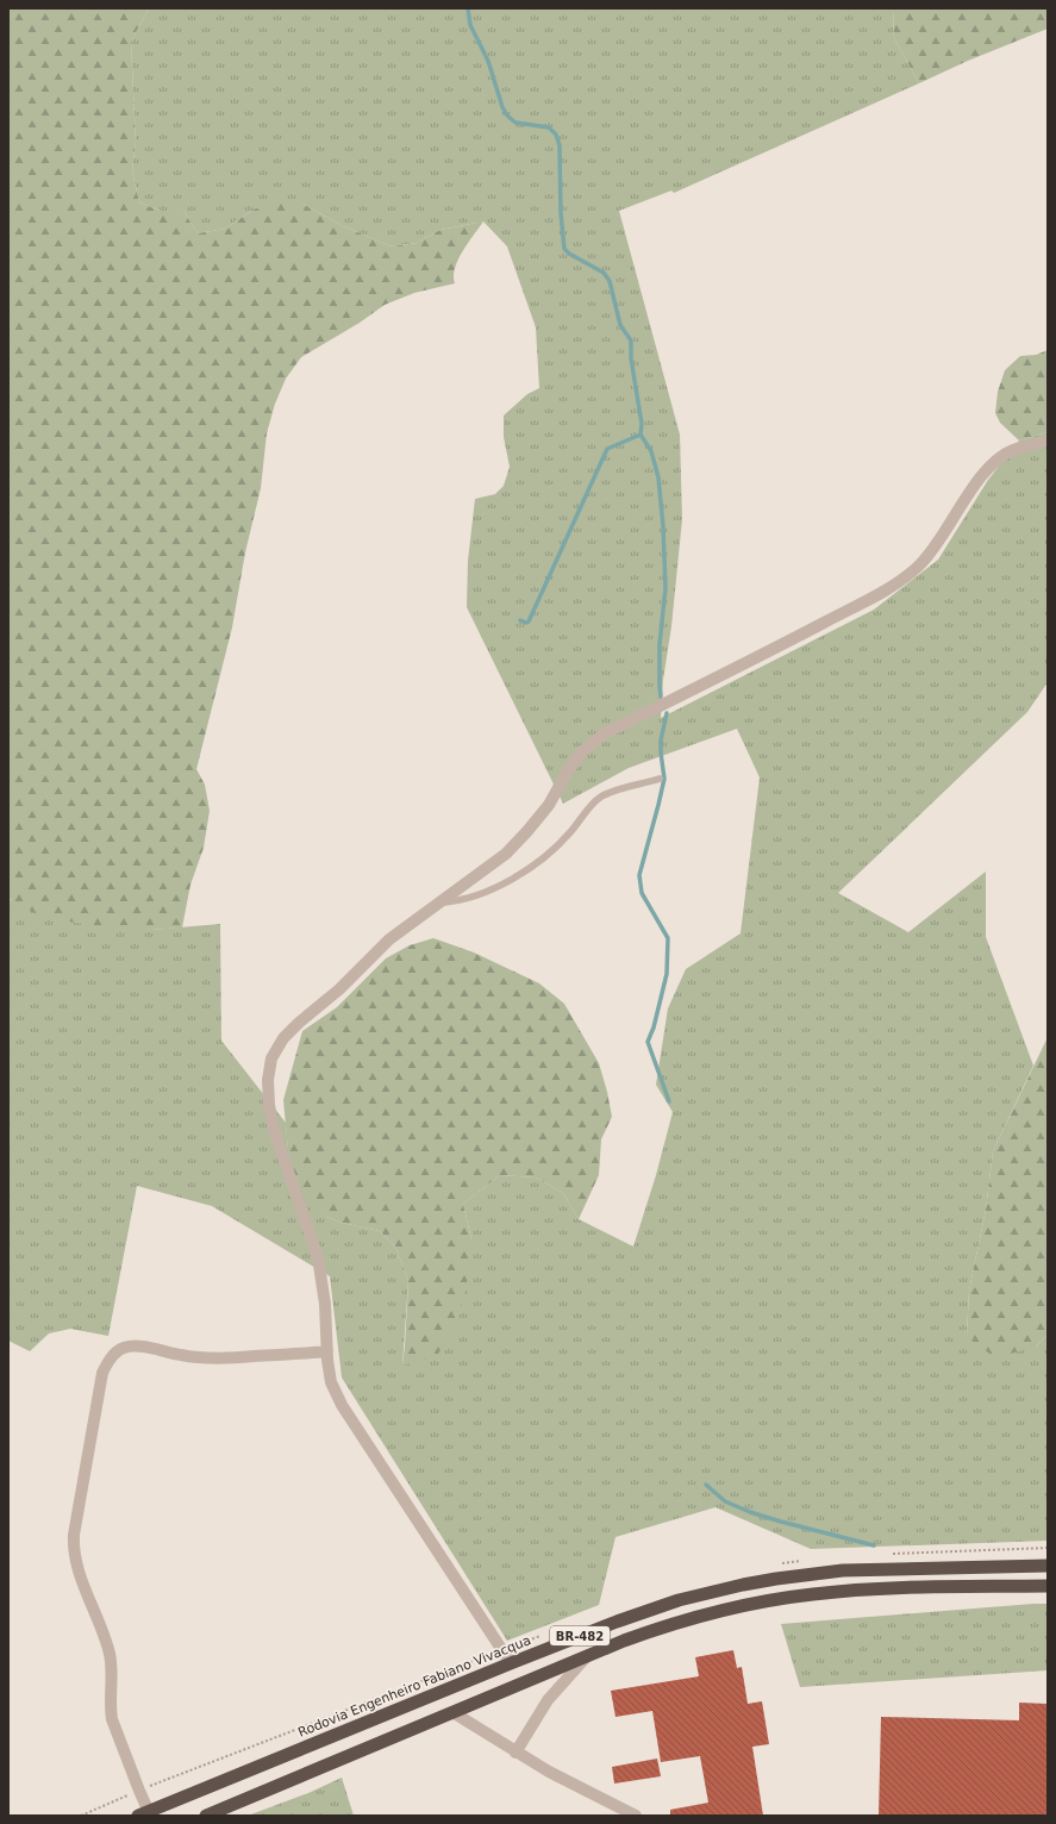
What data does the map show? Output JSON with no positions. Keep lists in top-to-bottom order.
{
  "streets": {
    "highway": ["BR-482", "Rodovia Engenheiro Fabiano Vivacqua"]
  }
}
